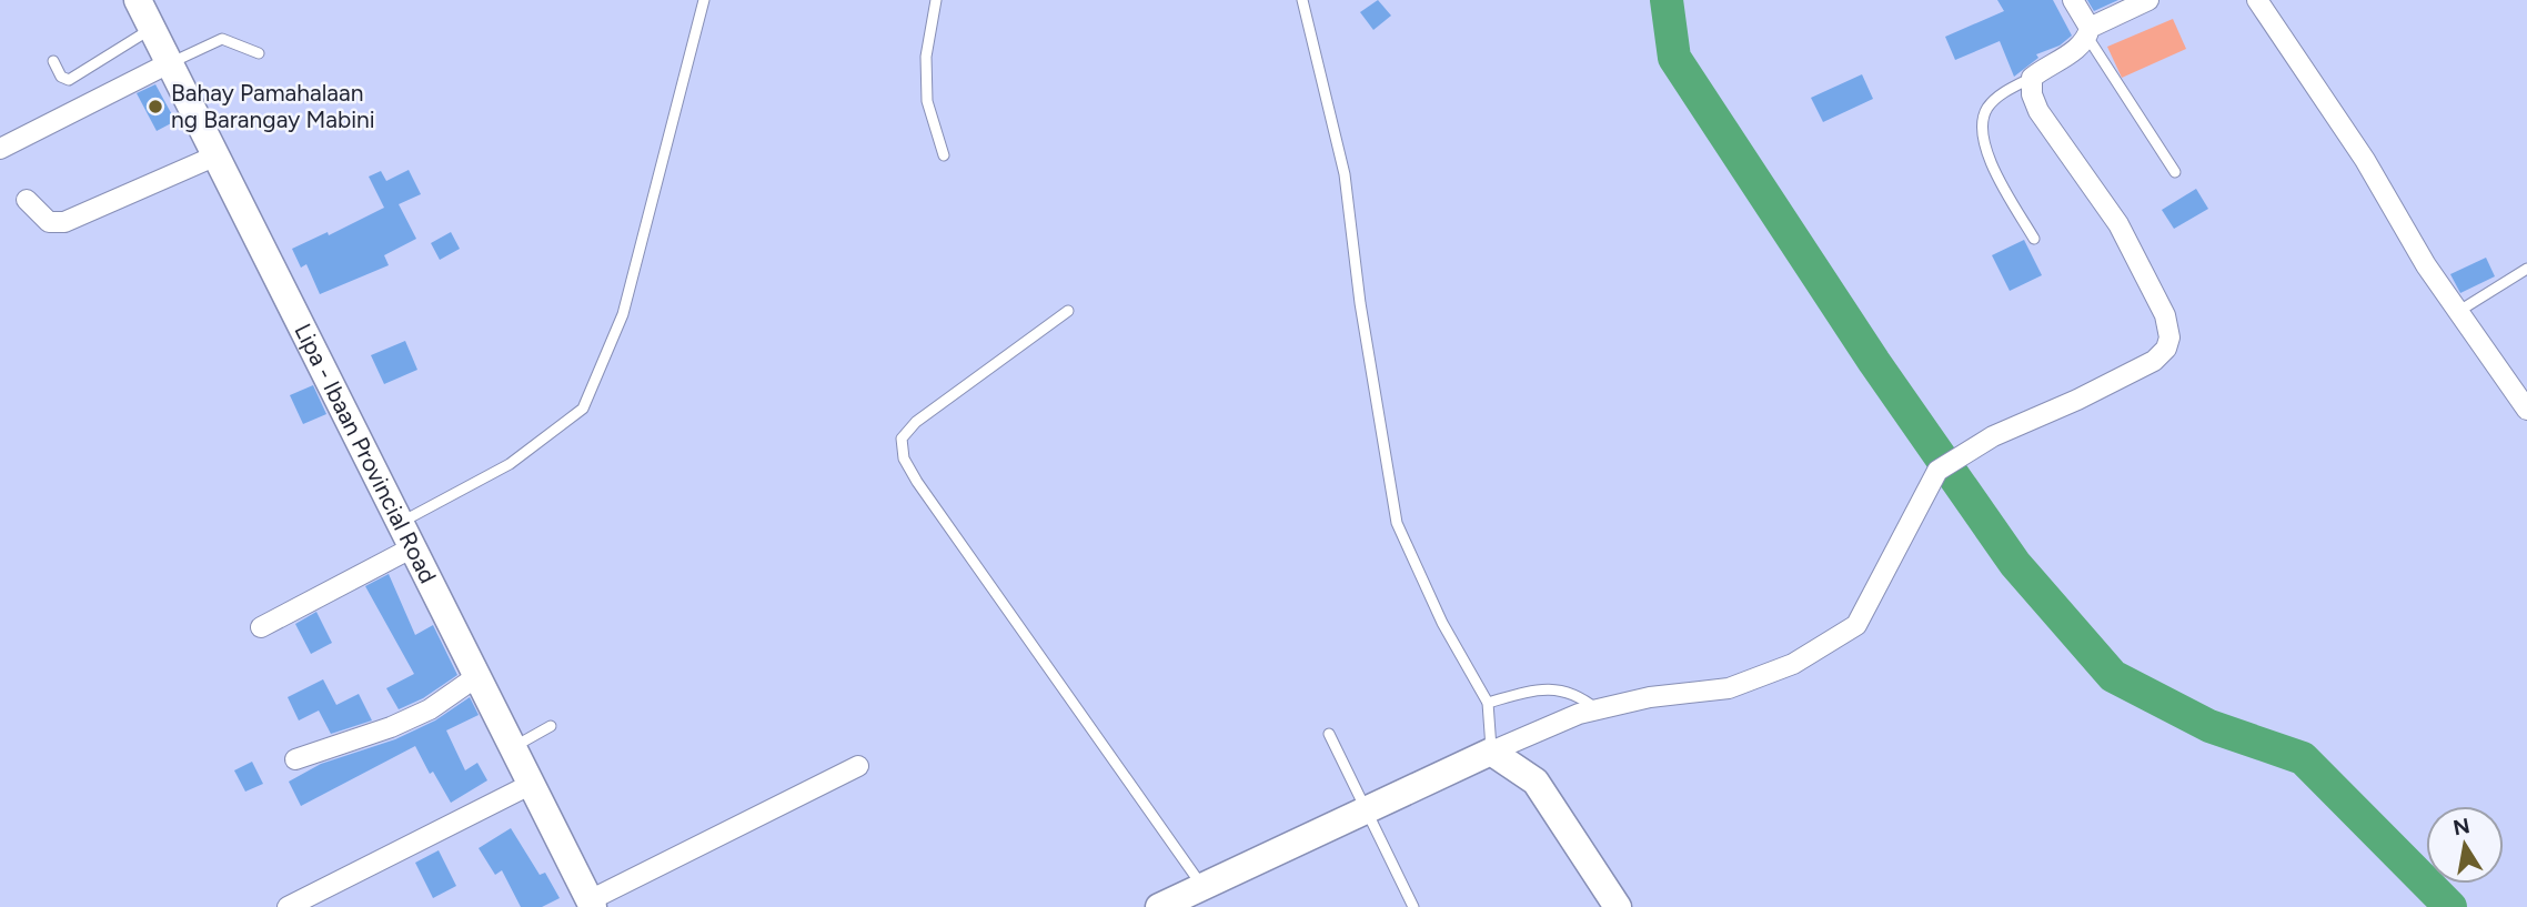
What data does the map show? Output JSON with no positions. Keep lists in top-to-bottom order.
{
  "streets": {
    "main road": ["Lipa - Ibaan Provincial Road"]
  },
  "places": ["Bahay Pamahalaan ng Barangay Mabini"],
  "north": "top"
}
